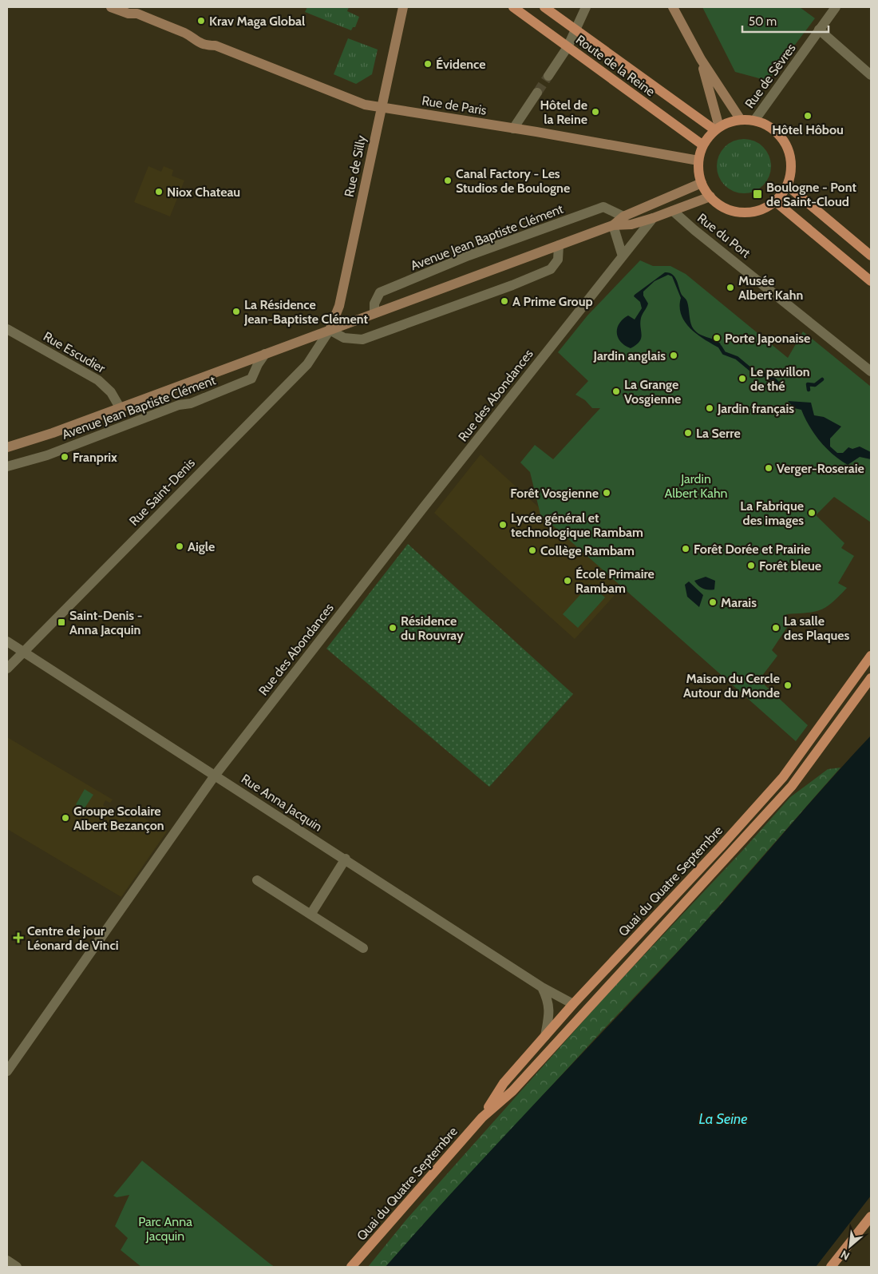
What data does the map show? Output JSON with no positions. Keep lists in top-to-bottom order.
{
  "streets": {
    "main road": [
      "Route de la Reine",
      "Rue de Paris",
      "Rue de Silly",
      "Avenue Jean Baptiste Clément",
      "Quai du Quatre Septembre"
    ],
    "street": [
      "Rue de Sèvres",
      "Rue du Port",
      "Rue Escudier",
      "Rue des Abondances",
      "Rue Saint-Denis",
      "Rue Anna Jacquin"
    ]
  },
  "crossings": [
    ["Route de la Reine", "Rue de Sèvres"],
    ["Route de la Reine", "Rue de Paris"],
    ["Route de la Reine", "Avenue Jean Baptiste Clément"],
    ["Rue de Sèvres", "Rue de Paris"],
    ["Rue de Sèvres", "Avenue Jean Baptiste Clément"],
    ["Rue de Paris", "Rue de Silly"],
    ["Rue de Paris", "Avenue Jean Baptiste Clément"],
    ["Rue de Silly", "Avenue Jean Baptiste Clément"],
    ["Rue de Silly", "Rue Saint-Denis"],
    ["Rue du Port", "Avenue Jean Baptiste Clément"],
    ["Avenue Jean Baptiste Clément", "Rue Escudier"],
    ["Avenue Jean Baptiste Clément", "Rue des Abondances"],
    ["Avenue Jean Baptiste Clément", "Rue Saint-Denis"],
    ["Rue des Abondances", "Rue Anna Jacquin"],
    ["Rue Saint-Denis", "Rue Anna Jacquin"],
    ["Rue Anna Jacquin", "Quai du Quatre Septembre"]
  ],
  "water": ["La Seine"],
  "parks": ["Jardin Albert Kahn", "Parc Anna Jacquin"],
  "places": {
    "other": [
      "Krav Maga Global",
      "Évidence",
      "Hôtel de la Reine",
      "Hôtel Hôbou",
      "Canal Factory - Les Studios de Boulogne",
      "Niox Chateau",
      "Musée Albert Kahn",
      "A Prime Group",
      "La Résidence Jean-Baptiste Clément",
      "Porte Japonaise",
      "Jardin anglais",
      "Le pavillon de thé",
      "La Grange Vosgienne",
      "Jardin français",
      "La Serre",
      "Franprix",
      "Verger-Roseraie",
      "Forêt Vosgienne",
      "La Fabrique des images",
      "Lycée général et technologique Rambam",
      "Aigle",
      "Forêt Dorée et Prairie",
      "Collège Rambam",
      "Forêt bleue",
      "École Primaire Rambam",
      "Marais",
      "Résidence du Rouvray",
      "La salle des Plaques",
      "Maison du Cercle Autour du Monde",
      "Groupe Scolaire Albert Bezançon"
    ],
    "transit": ["Boulogne - Pont de Saint-Cloud", "Saint-Denis - Anna Jacquin"],
    "health": ["Centre de jour Léonard de Vinci"]
  },
  "scale_bar": "50 m",
  "north": "bottom left"
}
